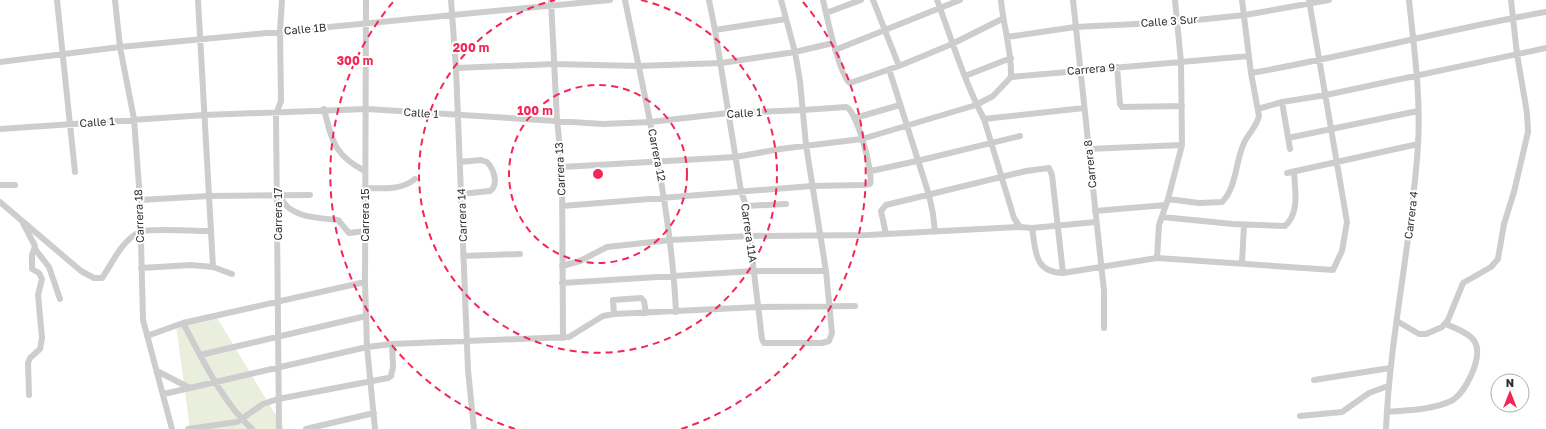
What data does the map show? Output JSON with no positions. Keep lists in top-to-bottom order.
{
  "streets": {
    "street": [
      "Calle 3 Sur",
      "Calle 1B",
      "Carrera 9",
      "Calle 1",
      "Carrera 12",
      "Carrera 8",
      "Carrera 13",
      "Carrera 17",
      "Carrera 15",
      "Carrera 14",
      "Carrera 4",
      "Carrera 18",
      "Carrera 11A"
    ]
  },
  "crossings": [
    ["Calle 3 Sur", "Carrera 8"],
    ["Calle 1B", "Carrera 13"],
    ["Calle 1B", "Carrera 17"],
    ["Calle 1B", "Carrera 15"],
    ["Calle 1B", "Carrera 14"],
    ["Calle 1B", "Carrera 18"],
    ["Carrera 9", "Carrera 8"],
    ["Calle 1", "Carrera 12"],
    ["Calle 1", "Carrera 13"],
    ["Calle 1", "Carrera 17"],
    ["Calle 1", "Carrera 15"],
    ["Calle 1", "Carrera 14"],
    ["Calle 1", "Carrera 18"],
    ["Calle 1", "Carrera 11A"]
  ],
  "north": "top",
  "rings": ["200 m", "300 m", "100 m"]
}
